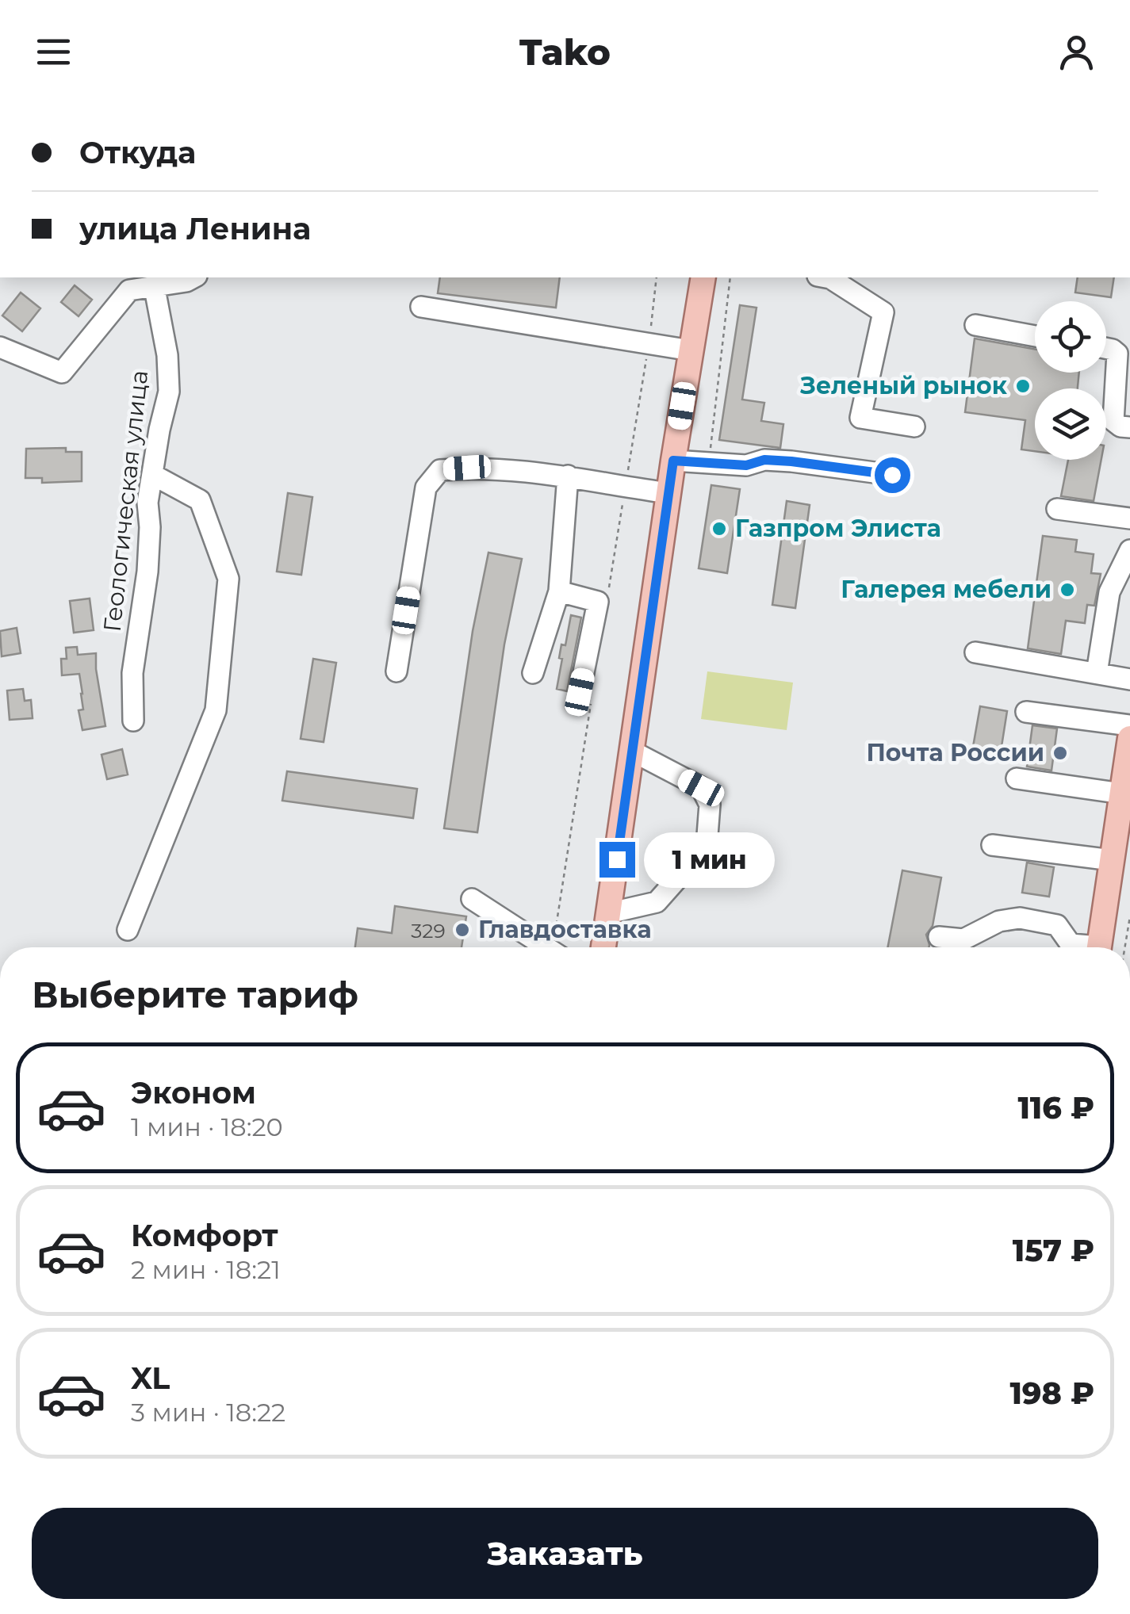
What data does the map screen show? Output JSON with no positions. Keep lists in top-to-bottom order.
{
  "streets": {
    "street": ["Геологическая улица"]
  },
  "places": [
    "Зеленый рынок",
    "Газпром Элиста",
    "Галерея мебели",
    "Почта России",
    "Главдоставка"
  ],
  "house_numbers": ["329"],
  "page": {
    "header": "Tako",
    "banner": ["Откуда", "улица Ленина"],
    "bubble": "1 мин",
    "heading": "Выберите тариф",
    "list": [
      {
        "name": "Эконом",
        "note": "1 мин · 18:20",
        "value": "116 ₽"
      },
      {
        "name": "Комфорт",
        "note": "2 мин · 18:21",
        "value": "157 ₽"
      },
      {
        "name": "XL",
        "note": "3 мин · 18:22",
        "value": "198 ₽"
      }
    ],
    "buttons": "Заказать"
  }
}
